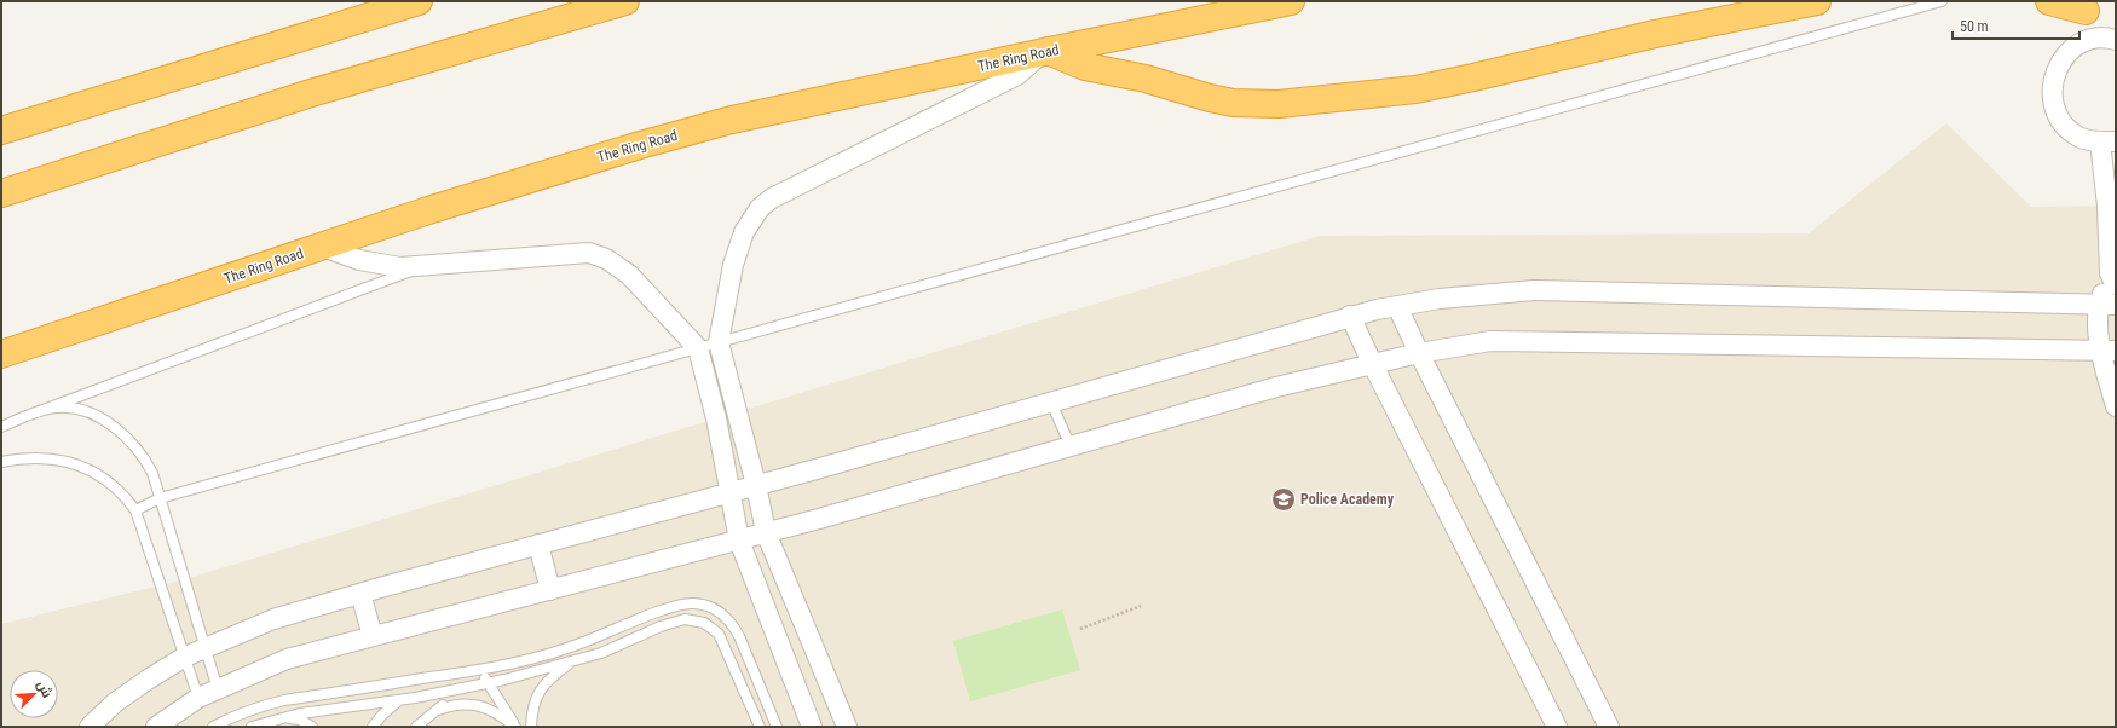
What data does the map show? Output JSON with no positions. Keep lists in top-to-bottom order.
{
  "streets": {
    "highway": ["The Ring Road"]
  },
  "places": {
    "school or university": ["Police Academy"]
  },
  "scale_bar": "50 m",
  "north": "top right"
}
